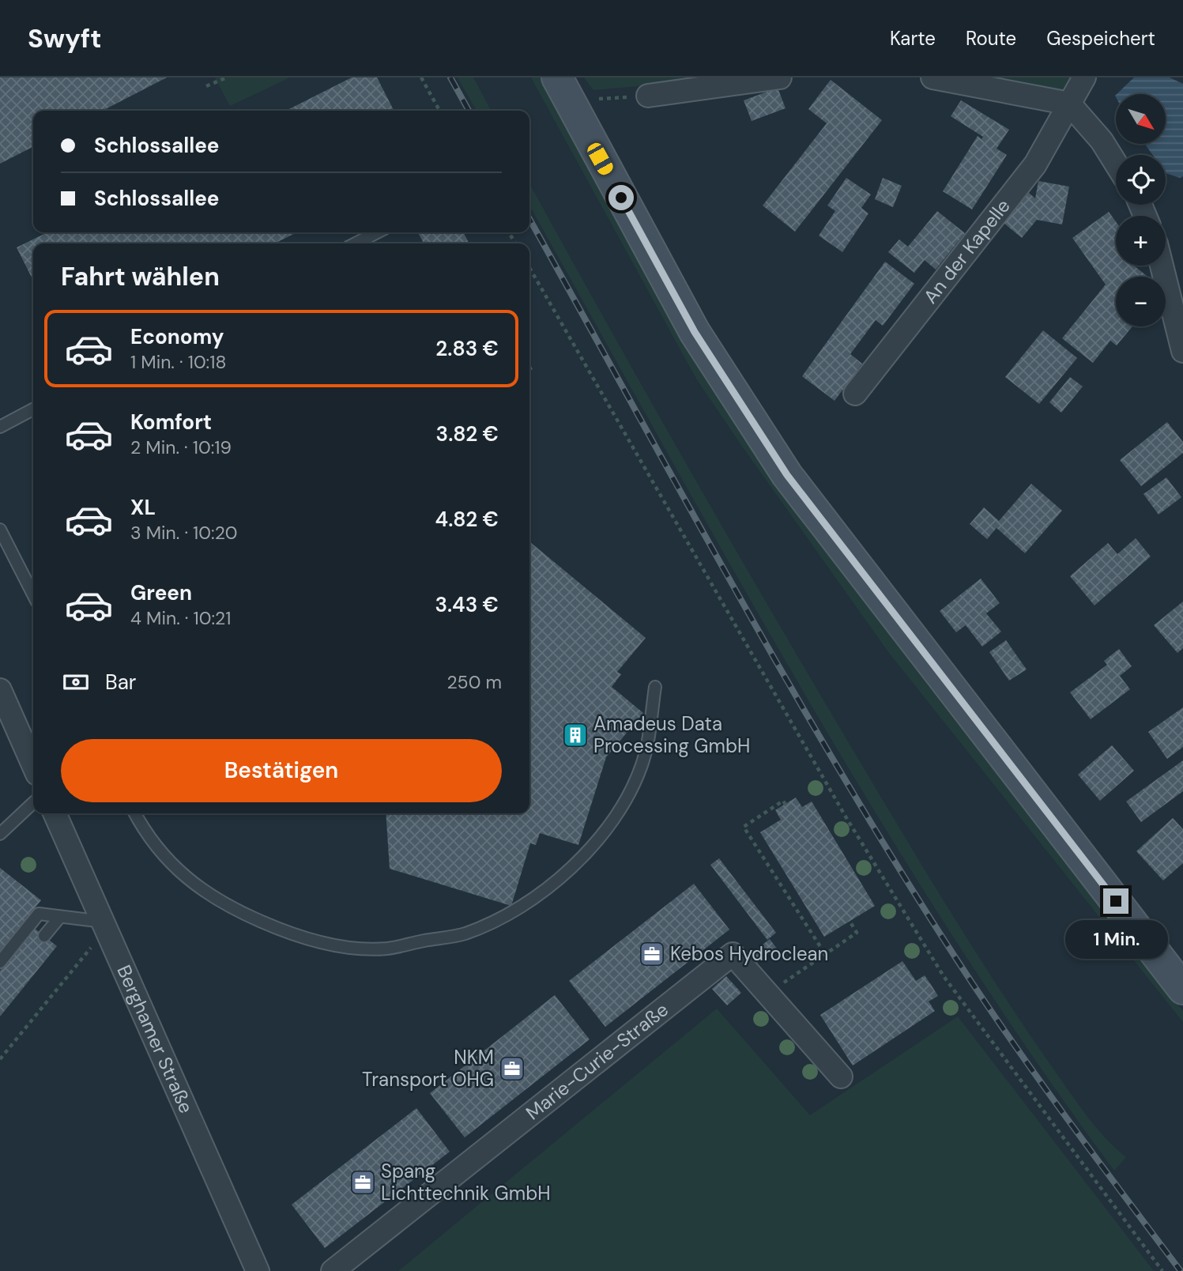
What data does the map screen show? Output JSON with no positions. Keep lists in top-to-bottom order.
{
  "streets": {
    "street": ["An der Kapelle", "Berghamer Straße", "Marie-Curie-Straße"]
  },
  "places": {
    "building": ["Amadeus Data Processing GmbH"],
    "office": ["Kebos Hydroclean", "NKM Transport OHG", "Spang Lichttechnik GmbH"]
  },
  "north": "bottom right",
  "page": {
    "header": "Swyft",
    "nav": ["Karte", "Route", "Gespeichert"],
    "map_buttons": ["+", "−"],
    "banner": ["Schlossallee", "Schlossallee"],
    "heading": "Fahrt wählen",
    "list": [
      {
        "name": "Economy",
        "note": "1 Min. · 10:18",
        "value": "2.83 €"
      },
      {
        "name": "Komfort",
        "note": "2 Min. · 10:19",
        "value": "3.82 €"
      },
      {
        "name": "XL",
        "note": "3 Min. · 10:20",
        "value": "4.82 €"
      },
      {
        "name": "Green",
        "note": "4 Min. · 10:21",
        "value": "3.43 €"
      }
    ],
    "pay": ["Bar", "250 m"],
    "buttons": "Bestätigen",
    "bubble": "1 Min."
  }
}
